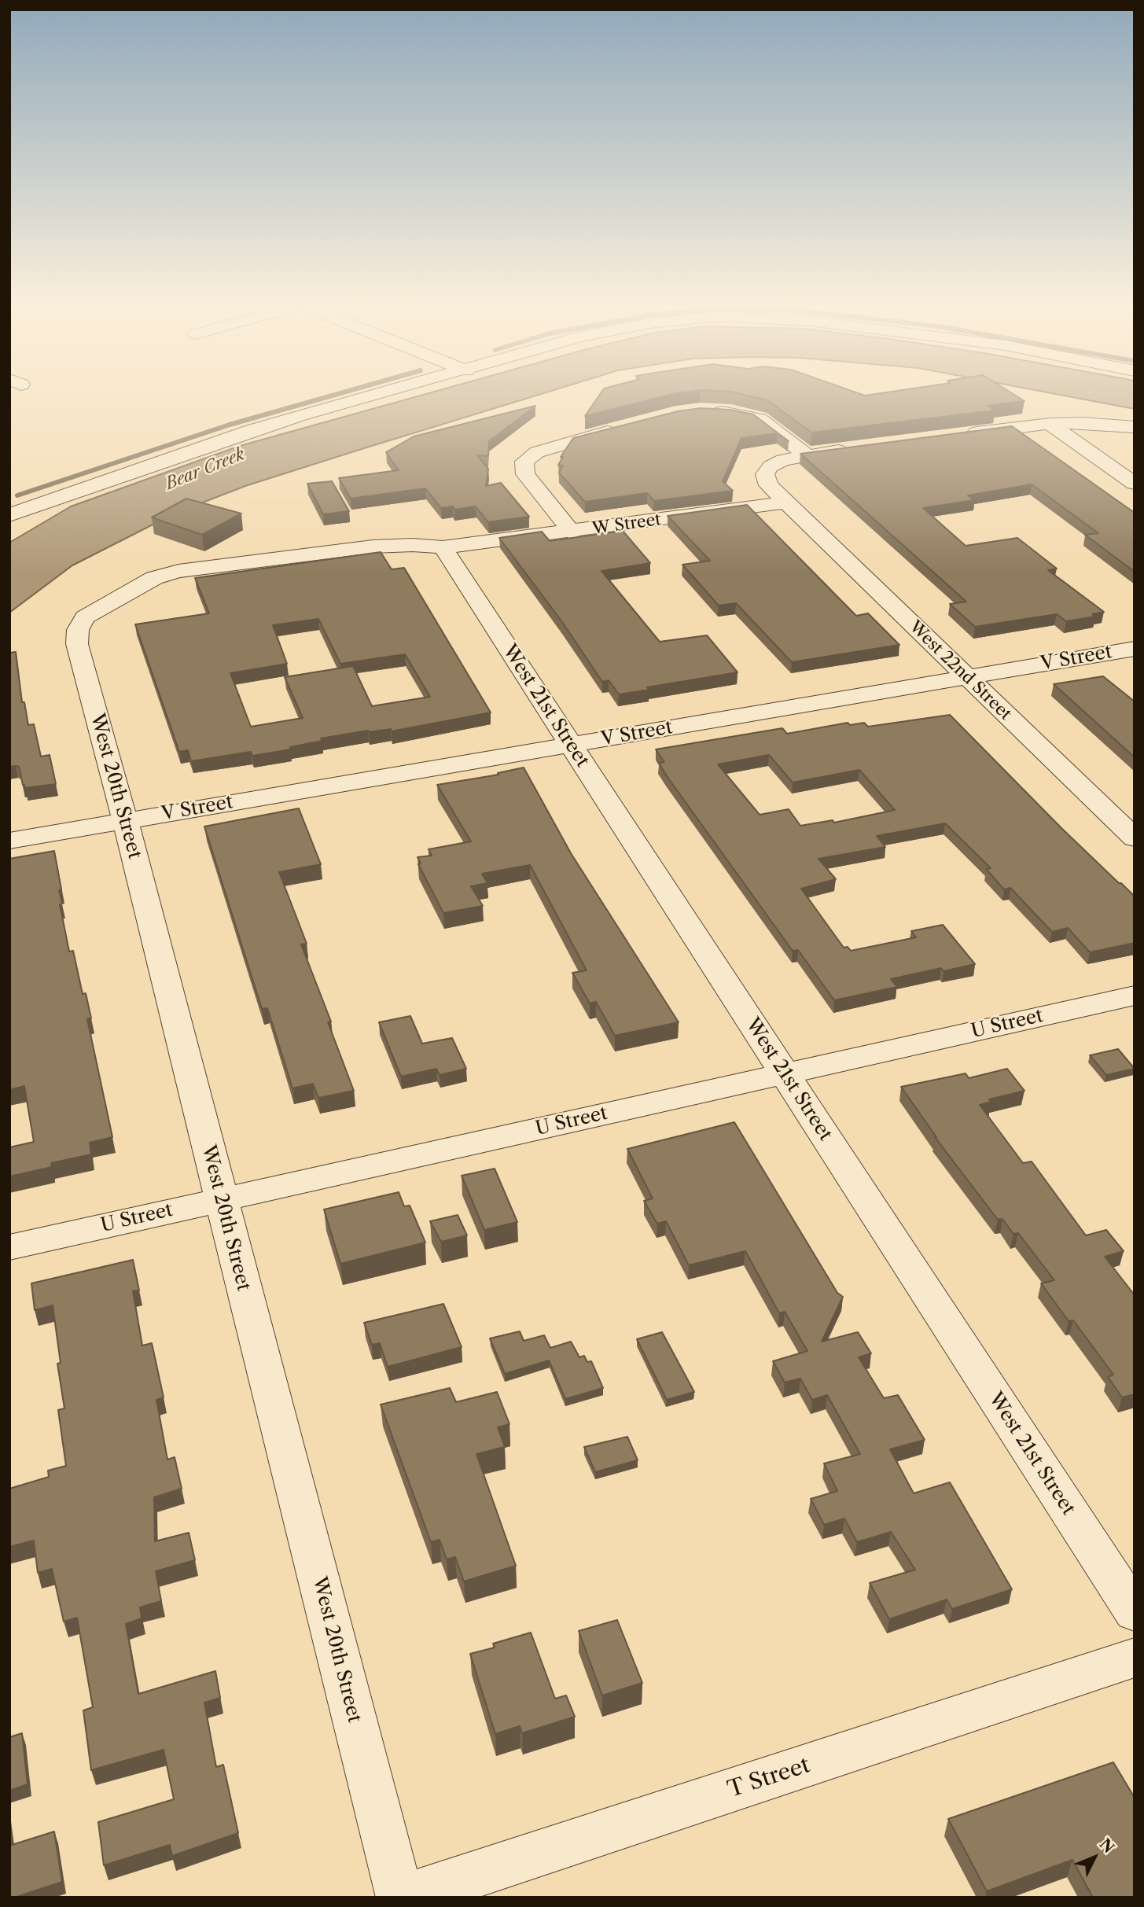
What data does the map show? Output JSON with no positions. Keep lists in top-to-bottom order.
{
  "streets": {
    "street": [
      "W Street",
      "V Street",
      "West 22nd Street",
      "West 21st Street",
      "West 20th Street",
      "U Street",
      "T Street"
    ]
  },
  "crossings": [
    ["W Street", "West 22nd Street"],
    ["W Street", "West 21st Street"],
    ["W Street", "West 20th Street"],
    ["V Street", "West 22nd Street"],
    ["V Street", "West 21st Street"],
    ["V Street", "West 20th Street"],
    ["West 21st Street", "U Street"],
    ["West 20th Street", "U Street"],
    ["West 20th Street", "T Street"]
  ],
  "water": ["Bear Creek"],
  "north": "top right"
}
